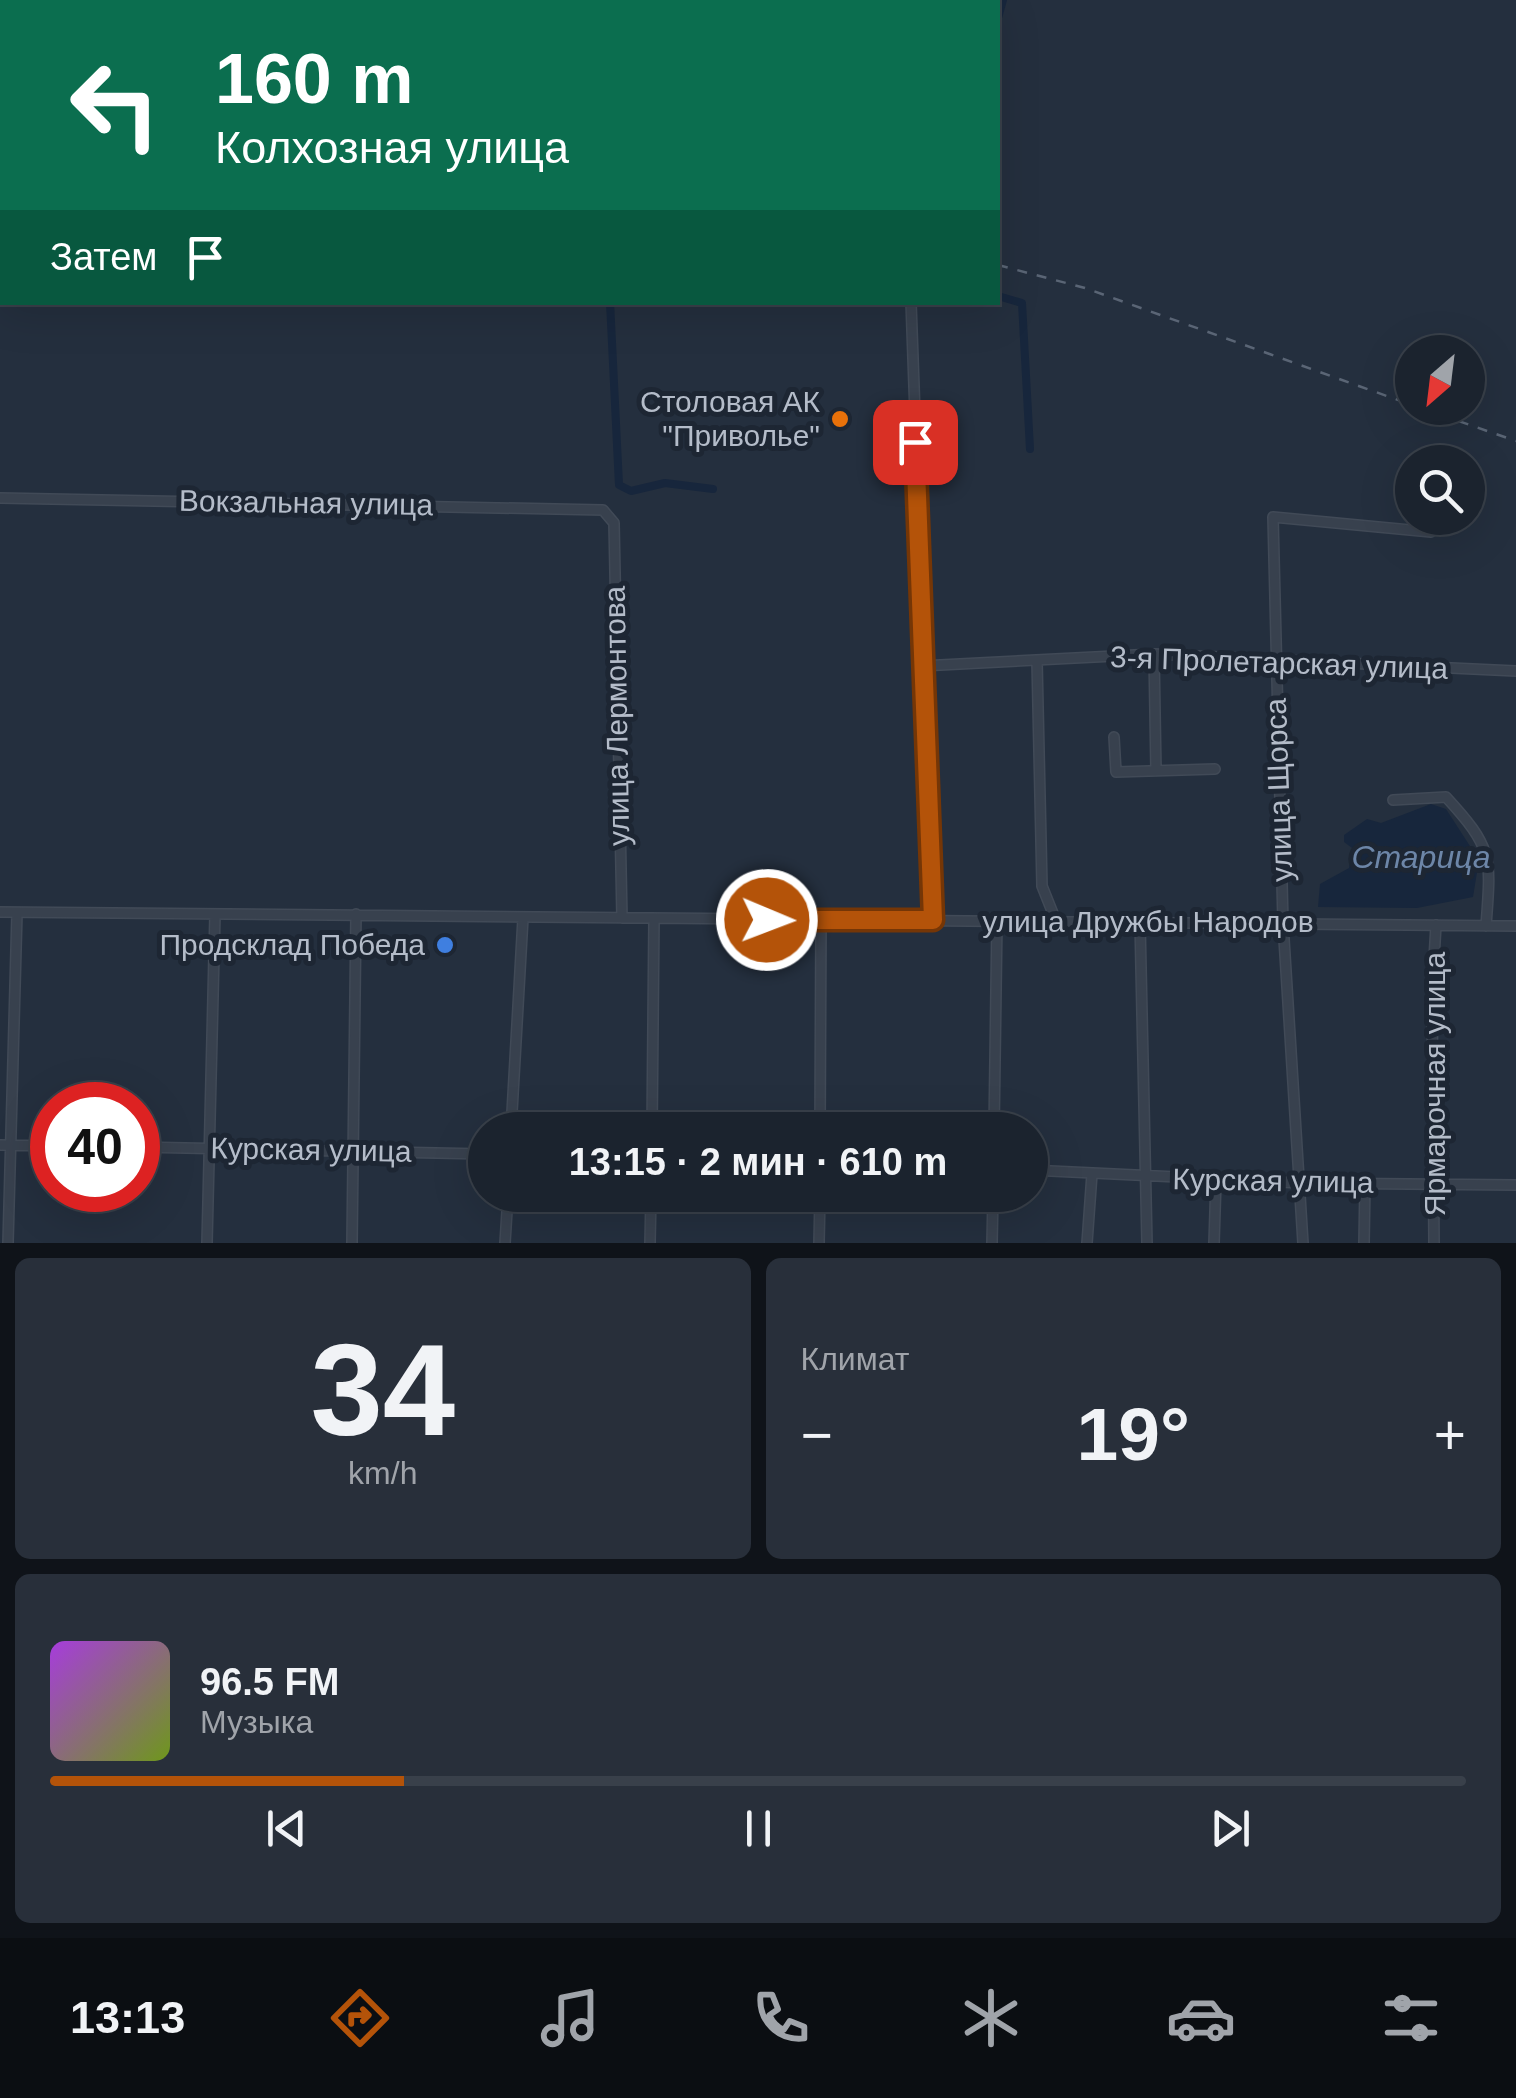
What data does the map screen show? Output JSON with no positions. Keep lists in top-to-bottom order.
{
  "streets": {
    "street": [
      "Вокзальная улица",
      "3-я Пролетарская улица",
      "улица Лермонтова",
      "улица Щорса",
      "улица Дружбы Народов",
      "Ярмарочная улица",
      "Курская улица"
    ]
  },
  "crossings": [
    ["Вокзальная улица", "улица Лермонтова"],
    ["3-я Пролетарская улица", "улица Щорса"],
    ["улица Лермонтова", "улица Дружбы Народов"],
    ["улица Щорса", "улица Дружбы Народов"],
    ["улица Щорса", "Курская улица"],
    ["улица Дружбы Народов", "Ярмарочная улица"],
    ["Ярмарочная улица", "Курская улица"]
  ],
  "water": ["Старица"],
  "places": ["Столовая АК \"Приволье\"", "Продсклад Победа"],
  "north": "bottom left",
  "page": {
    "turn": ["160 m", "Колхозная улица"],
    "then": "Затем",
    "limit": "40",
    "trip": "13:15 · 2 мин · 610 m",
    "tile": [
      ["34", "km/h"],
      "Климат"
    ],
    "heat": ["−", "19°", "+"],
    "song": ["96.5 FM", "Музыка"],
    "tabs": "13:13"
  }
}
